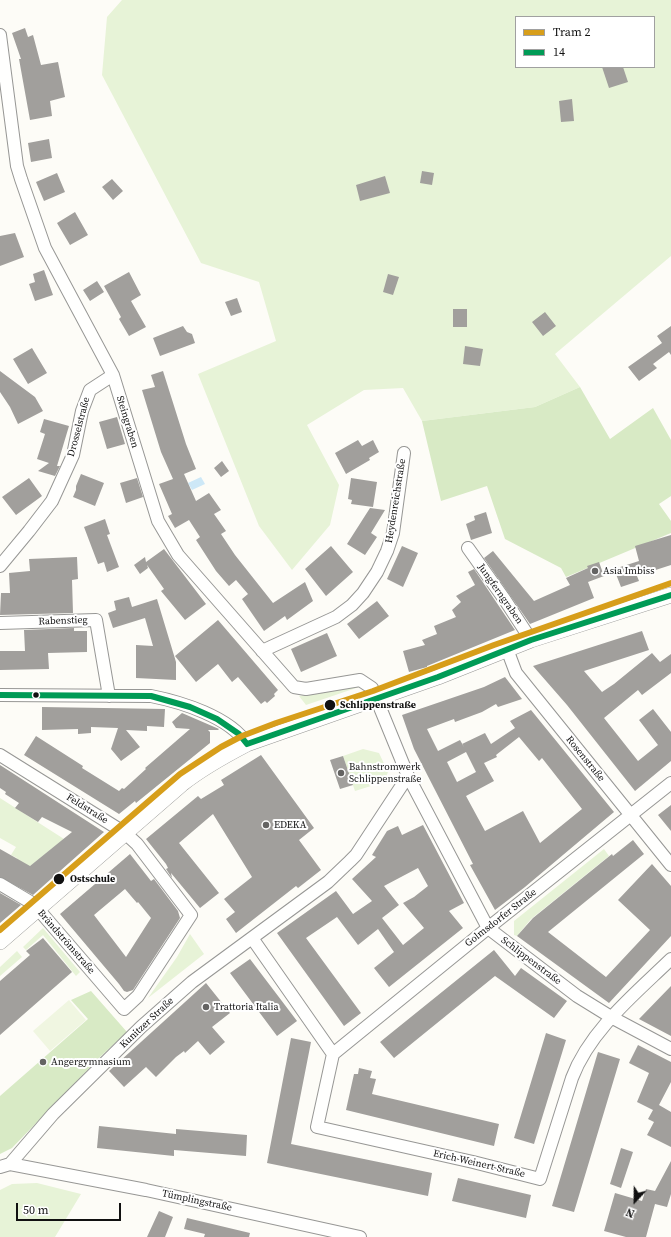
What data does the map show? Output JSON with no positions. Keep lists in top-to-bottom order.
{
  "streets": {
    "street": [
      "Steingraben",
      "Drosselstraße",
      "Heydenreichstraße",
      "Jungferngraben",
      "Rabenstieg",
      "Rosenstraße",
      "Feldstraße",
      "Golmsdorfer Straße",
      "Brändströmstraße",
      "Schlippenstraße",
      "Kunitzer Straße",
      "Erich-Weinert-Straße",
      "Tümplingstraße"
    ]
  },
  "crossings": [
    ["Steingraben", "Drosselstraße"],
    ["Steingraben", "Heydenreichstraße"],
    ["Steingraben", "Schlippenstraße"],
    ["Rosenstraße", "Golmsdorfer Straße"],
    ["Feldstraße", "Brändströmstraße"],
    ["Golmsdorfer Straße", "Schlippenstraße"],
    ["Golmsdorfer Straße", "Erich-Weinert-Straße"],
    ["Schlippenstraße", "Kunitzer Straße"],
    ["Schlippenstraße", "Erich-Weinert-Straße"],
    ["Kunitzer Straße", "Tümplingstraße"]
  ],
  "places": [
    "Asia Imbiss",
    "Schlippenstraße",
    "Bahnstromwerk Schlippenstraße",
    "EDEKA",
    "Ostschule",
    "Trattoria Italia",
    "Angergymnasium"
  ],
  "lines": ["tram line 2", "transit line 14"],
  "legend": ["Tram 2", "14"],
  "scale_bar": "50 m",
  "north": "bottom"
}
